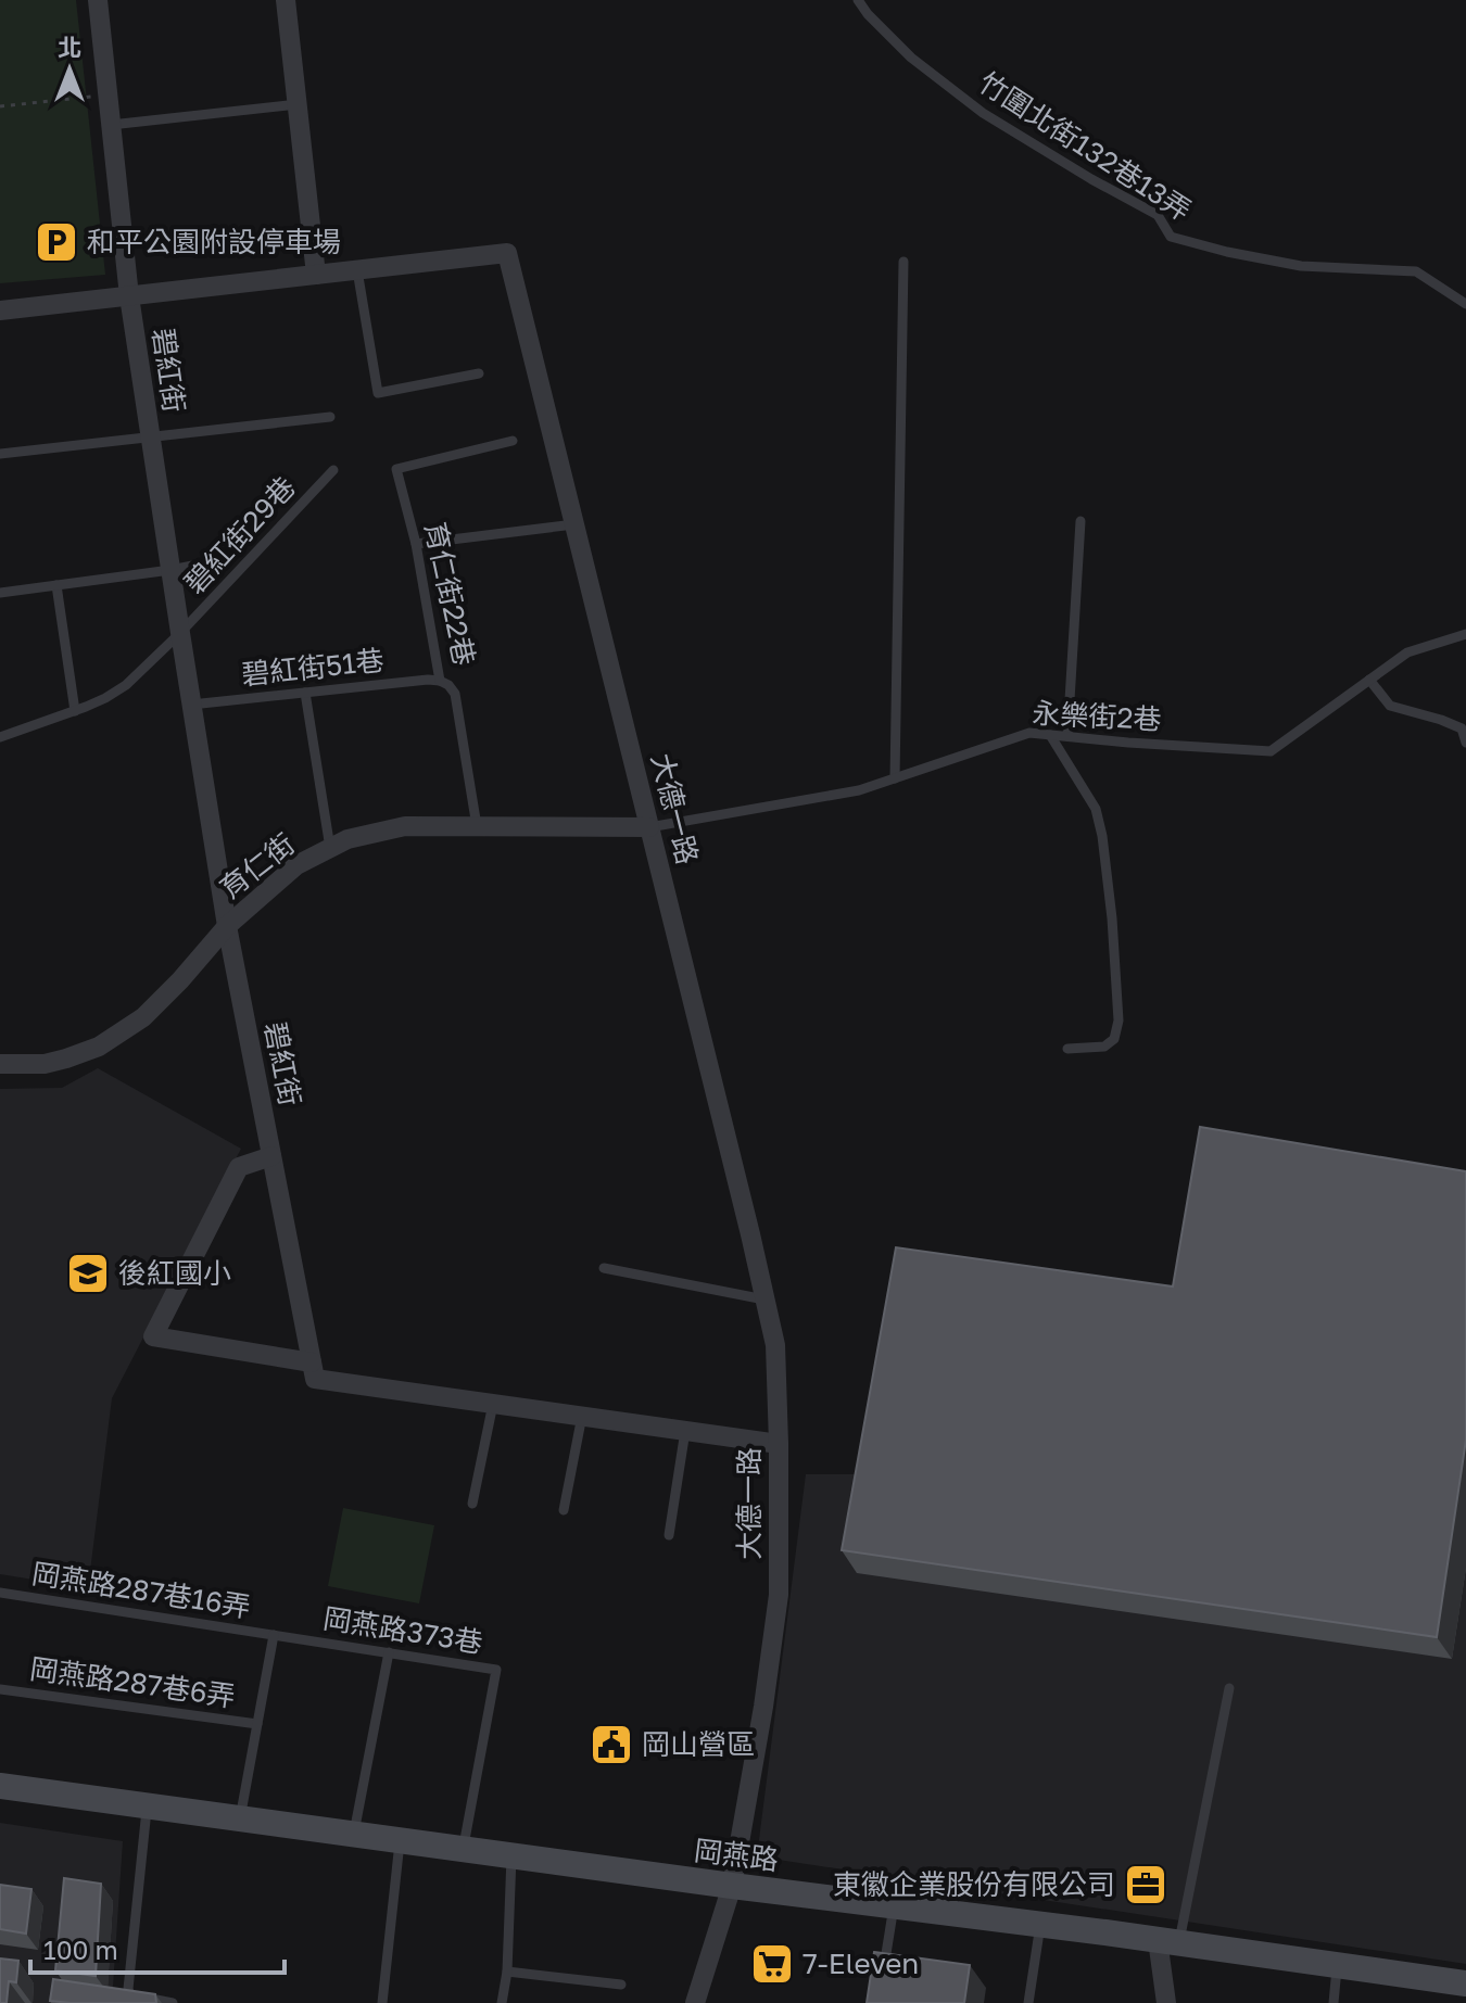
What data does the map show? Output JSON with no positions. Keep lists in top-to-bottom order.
{
  "streets": {
    "street": [
      "碧紅街",
      "大德一路",
      "育仁街",
      "岡燕路"
    ],
    "lane": [
      "竹圍北街132巷13弄",
      "碧紅街29巷",
      "育仁街22巷",
      "碧紅街51巷",
      "永樂街2巷",
      "岡燕路287巷16弄",
      "岡燕路373巷",
      "岡燕路287巷6弄"
    ]
  },
  "crossings": [
    ["碧紅街", "碧紅街29巷"],
    ["碧紅街", "碧紅街51巷"],
    ["碧紅街", "大德一路"],
    ["碧紅街", "育仁街"],
    ["育仁街22巷", "碧紅街51巷"],
    ["育仁街22巷", "育仁街"],
    ["永樂街2巷", "大德一路"],
    ["永樂街2巷", "育仁街"],
    ["大德一路", "育仁街"],
    ["大德一路", "岡燕路"],
    ["岡燕路287巷16弄", "岡燕路373巷"],
    ["岡燕路373巷", "岡燕路"]
  ],
  "places": {
    "parking": ["和平公園附設停車場"],
    "school or university": ["後紅國小"],
    "public building": ["岡山營區"],
    "office": ["東徽企業股份有限公司"],
    "supermarket": ["7-Eleven"]
  },
  "scale_bar": "100 m",
  "north": "top"
}
